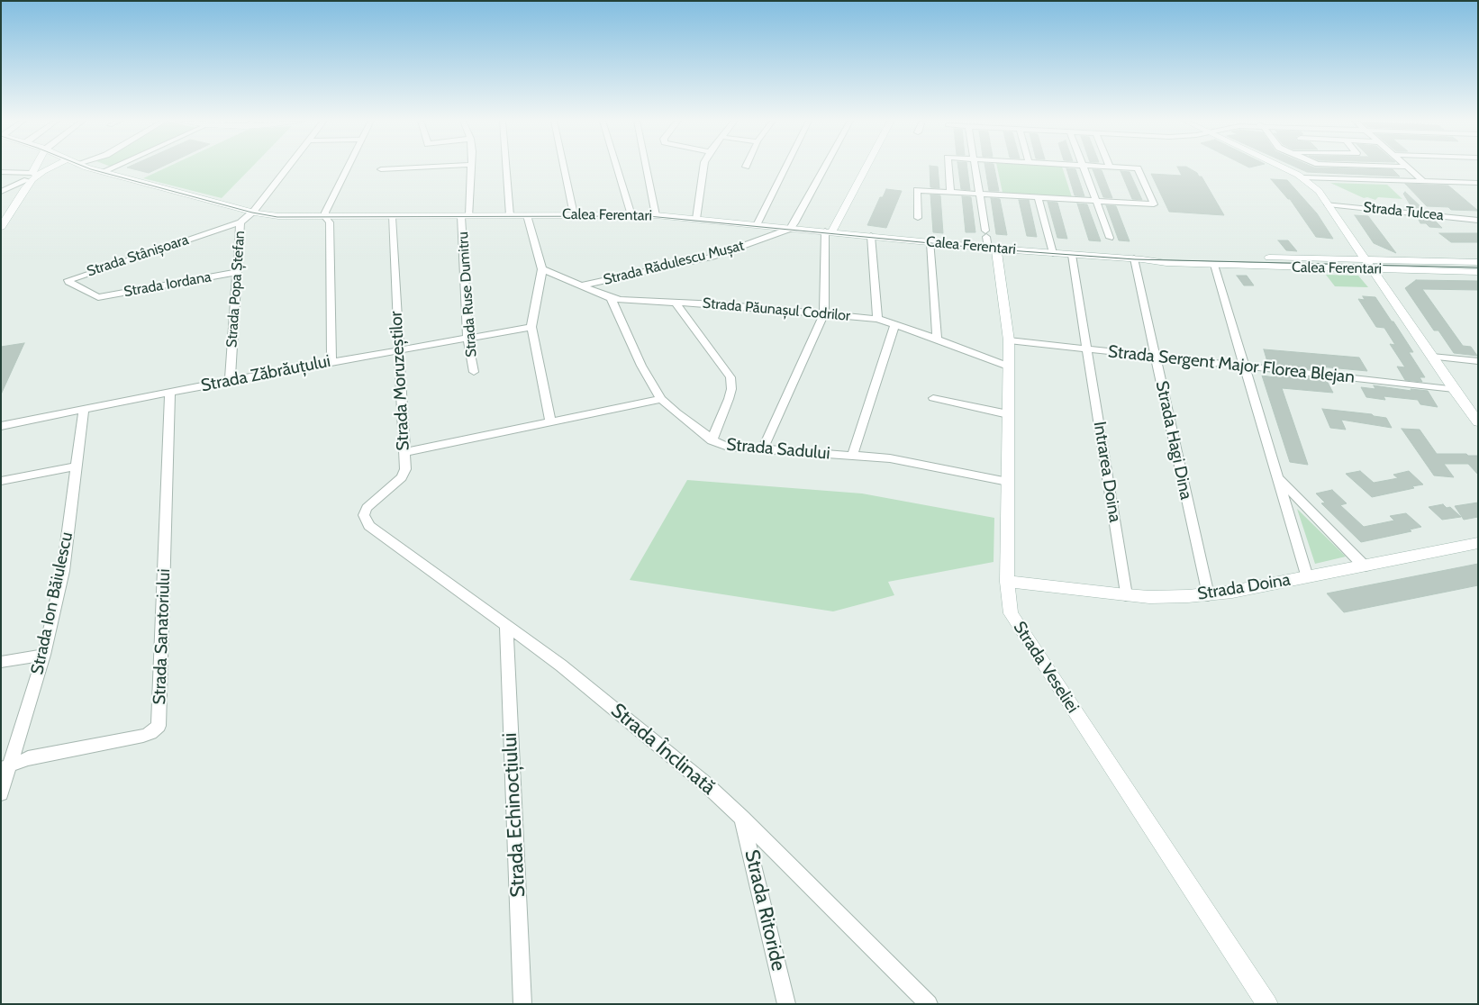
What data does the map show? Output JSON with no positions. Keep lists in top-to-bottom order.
{
  "streets": {
    "main road": ["Calea Ferentari", "Strada Doina", "Strada Veseliei"],
    "street": [
      "Strada Tulcea",
      "Strada Stânișoara",
      "Strada Rădulescu Mușat",
      "Strada Iordana",
      "Strada Popa Ștefan",
      "Strada Ruse Dumitru",
      "Strada Păunașul Codrilor",
      "Strada Sergent Major Florea Blejan",
      "Strada Zăbrăuțului",
      "Strada Moruzeștilor",
      "Strada Hagi Dina",
      "Strada Sadului",
      "Intrarea Doina",
      "Strada Ion Băiulescu",
      "Strada Sanatoriului",
      "Strada Înclinată",
      "Strada Echinocțiului",
      "Strada Ritoride"
    ]
  },
  "crossings": [
    ["Calea Ferentari", "Strada Rădulescu Mușat"],
    ["Calea Ferentari", "Strada Popa Ștefan"],
    ["Calea Ferentari", "Strada Ruse Dumitru"],
    ["Calea Ferentari", "Strada Moruzeștilor"],
    ["Calea Ferentari", "Strada Hagi Dina"],
    ["Calea Ferentari", "Intrarea Doina"],
    ["Calea Ferentari", "Strada Veseliei"],
    ["Strada Stânișoara", "Strada Iordana"],
    ["Strada Stânișoara", "Strada Popa Ștefan"],
    ["Strada Rădulescu Mușat", "Strada Păunașul Codrilor"],
    ["Strada Iordana", "Strada Popa Ștefan"],
    ["Strada Popa Ștefan", "Strada Zăbrăuțului"],
    ["Strada Ruse Dumitru", "Strada Zăbrăuțului"],
    ["Strada Păunașul Codrilor", "Strada Sadului"],
    ["Strada Păunașul Codrilor", "Strada Veseliei"],
    ["Strada Sergent Major Florea Blejan", "Strada Hagi Dina"],
    ["Strada Sergent Major Florea Blejan", "Intrarea Doina"],
    ["Strada Sergent Major Florea Blejan", "Strada Veseliei"],
    ["Strada Zăbrăuțului", "Strada Moruzeștilor"],
    ["Strada Zăbrăuțului", "Strada Ion Băiulescu"],
    ["Strada Zăbrăuțului", "Strada Sanatoriului"],
    ["Strada Moruzeștilor", "Strada Înclinată"],
    ["Strada Hagi Dina", "Strada Doina"],
    ["Strada Sadului", "Strada Veseliei"],
    ["Intrarea Doina", "Strada Doina"],
    ["Strada Doina", "Strada Veseliei"],
    ["Strada Ion Băiulescu", "Strada Sanatoriului"],
    ["Strada Înclinată", "Strada Echinocțiului"],
    ["Strada Înclinată", "Strada Ritoride"]
  ]
}
